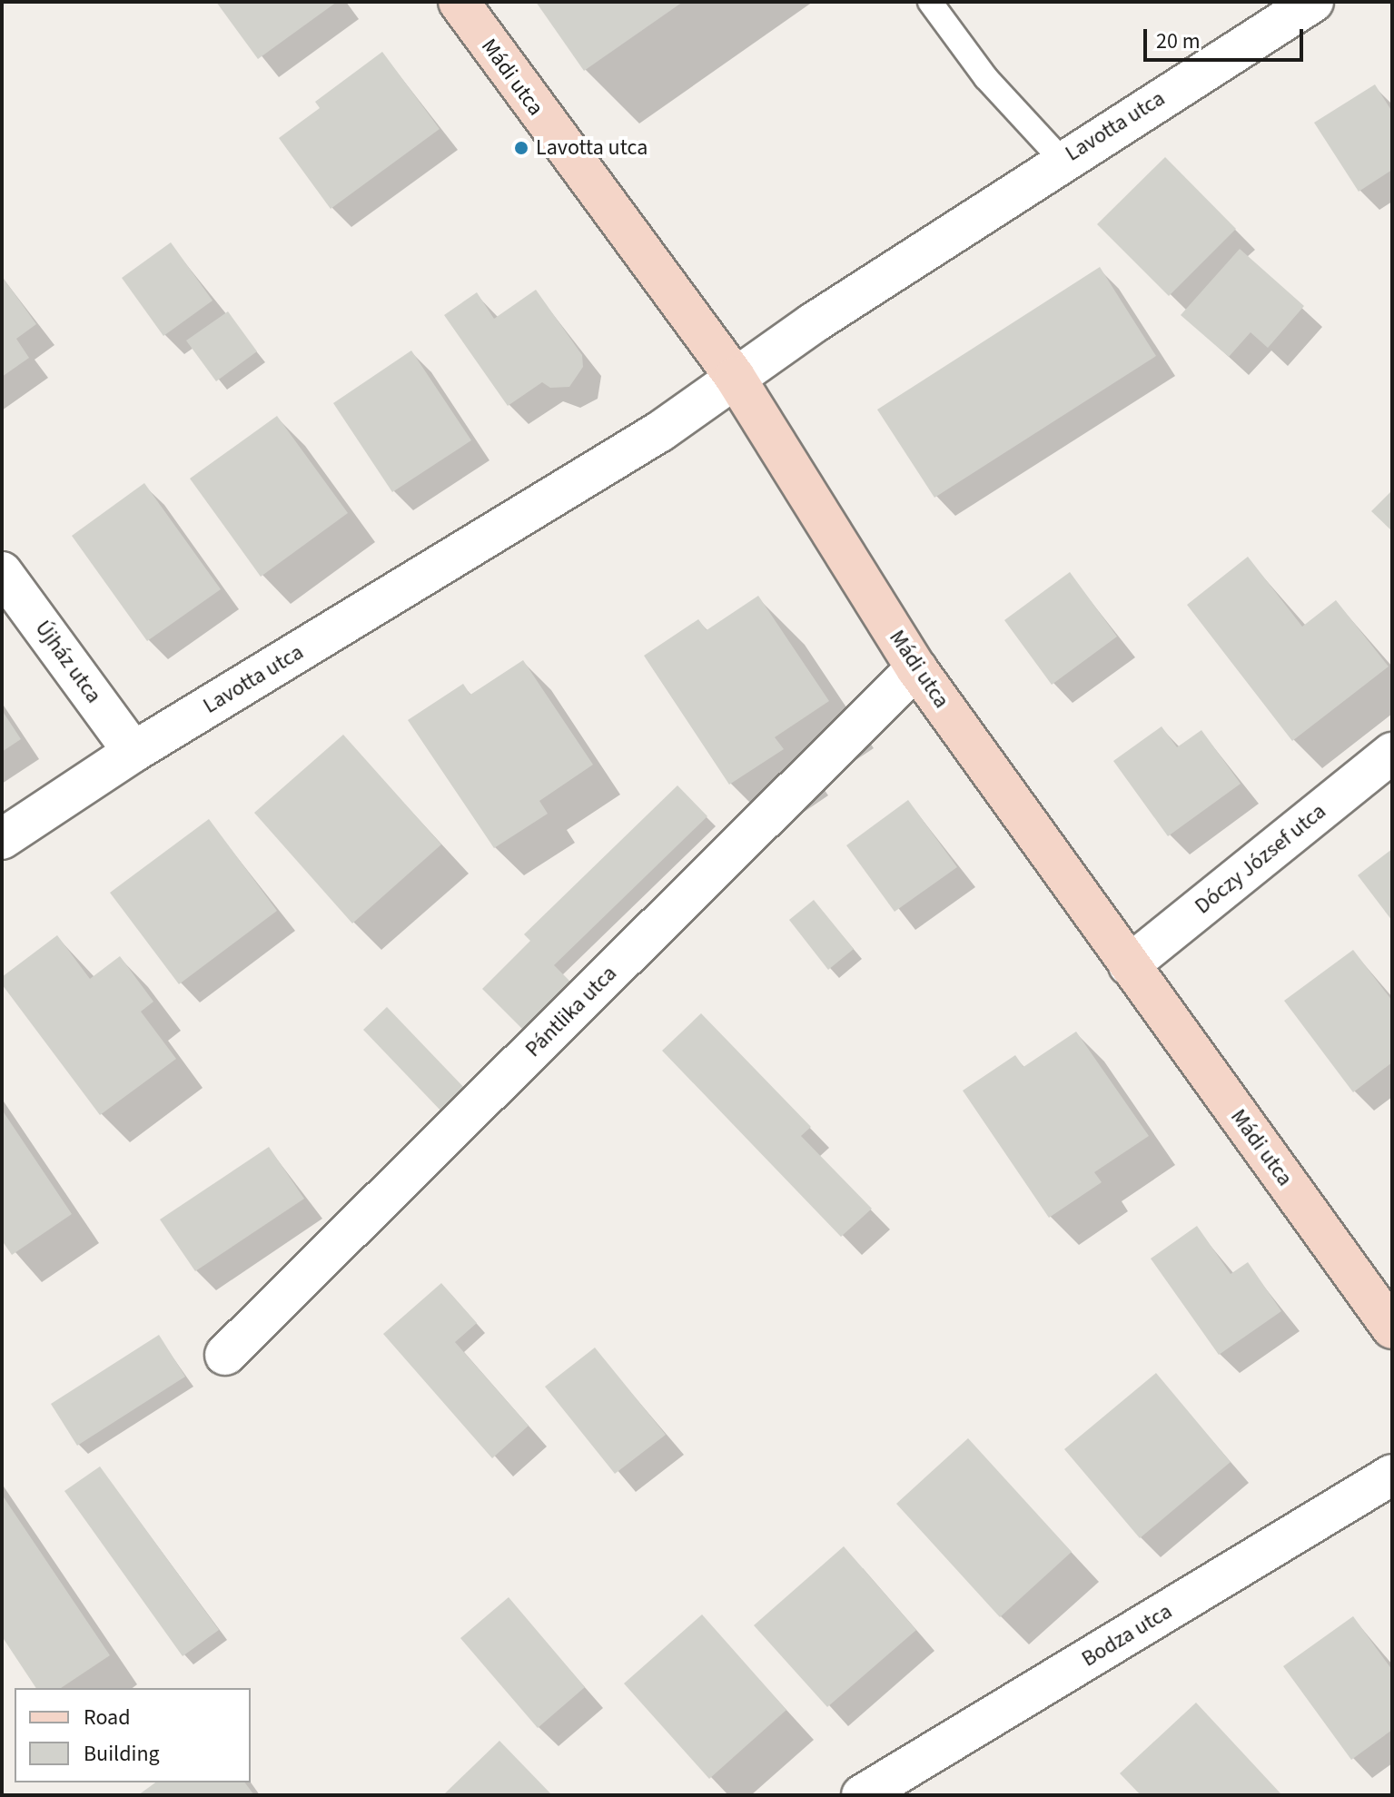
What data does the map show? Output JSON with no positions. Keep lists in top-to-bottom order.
{
  "streets": {
    "street": [
      "Mádi utca",
      "Lavotta utca",
      "Újház utca",
      "Dóczy József utca",
      "Pántlika utca",
      "Bodza utca"
    ]
  },
  "crossings": [
    ["Mádi utca", "Lavotta utca"],
    ["Mádi utca", "Dóczy József utca"],
    ["Mádi utca", "Pántlika utca"],
    ["Lavotta utca", "Újház utca"]
  ],
  "places": ["Lavotta utca"],
  "legend": ["Road", "Building"],
  "scale_bar": "20 m"
}
